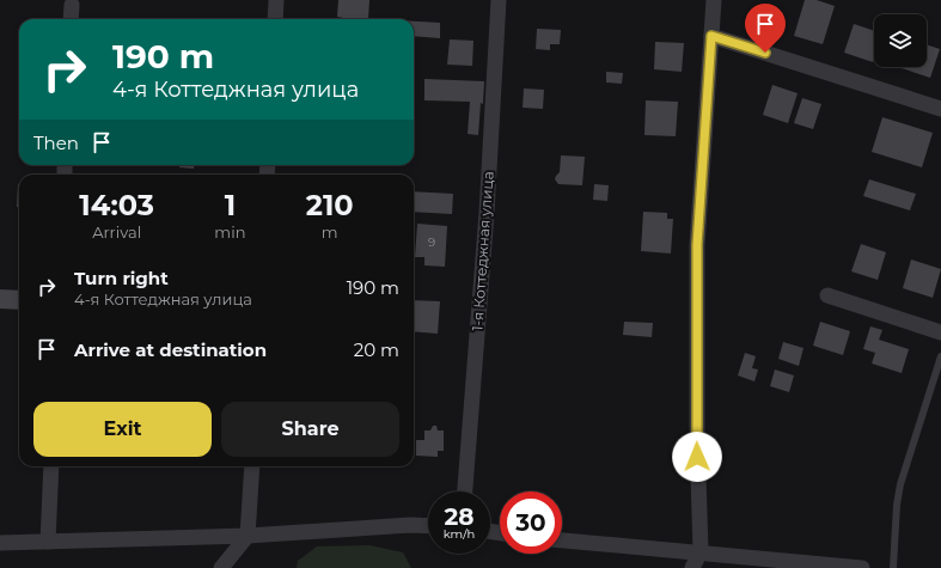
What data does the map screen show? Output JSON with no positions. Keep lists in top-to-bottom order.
{
  "streets": {
    "street": ["1-я Коттеджная улица"]
  },
  "house_numbers": ["9"],
  "page": {
    "turn": ["190 m", "4-я Коттеджная улица"],
    "then": "Then",
    "eta": [
      "14:03",
      "Arrival",
      "1",
      "min",
      "210",
      "m"
    ],
    "list": [
      {
        "name": "Turn right",
        "note": "4-я Коттеджная улица",
        "value": "190 m"
      },
      {
        "name": "Arrive at destination",
        "value": "20 m"
      }
    ],
    "buttons": ["Exit", "Share"],
    "speed": "28 km/h",
    "limit": "30"
  }
}
